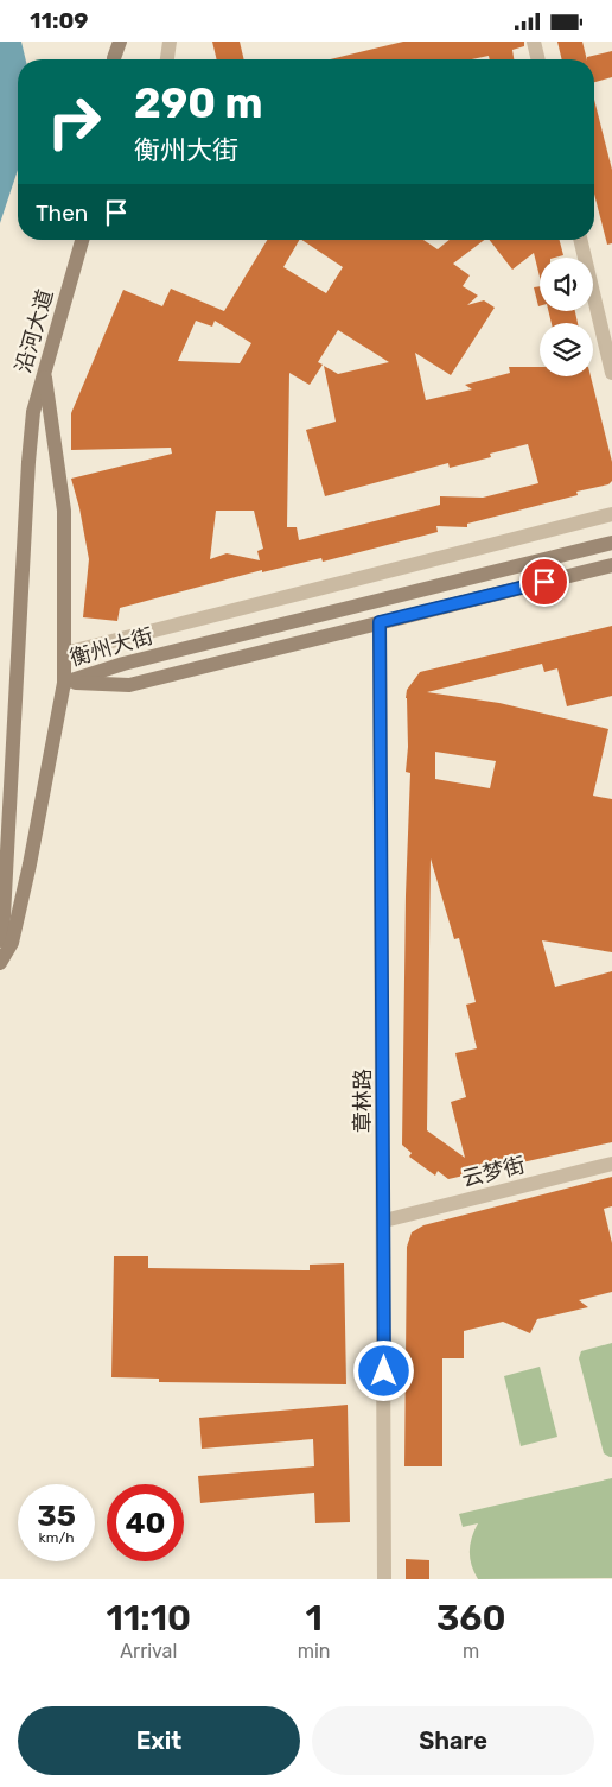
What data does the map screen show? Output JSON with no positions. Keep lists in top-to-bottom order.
{
  "streets": {
    "main road": ["沿河大道", "衡州大街"],
    "street": ["章林路", "云梦街"]
  },
  "crossings": [
    ["衡州大街", "章林路"],
    ["章林路", "云梦街"]
  ],
  "page": {
    "status": "11:09",
    "turn": ["290 m", "衡州大街"],
    "then": "Then",
    "speed": "35 km/h",
    "limit": "40",
    "eta": [
      "11:10",
      "Arrival",
      "1",
      "min",
      "360",
      "m"
    ],
    "buttons": ["Exit", "Share"]
  }
}
